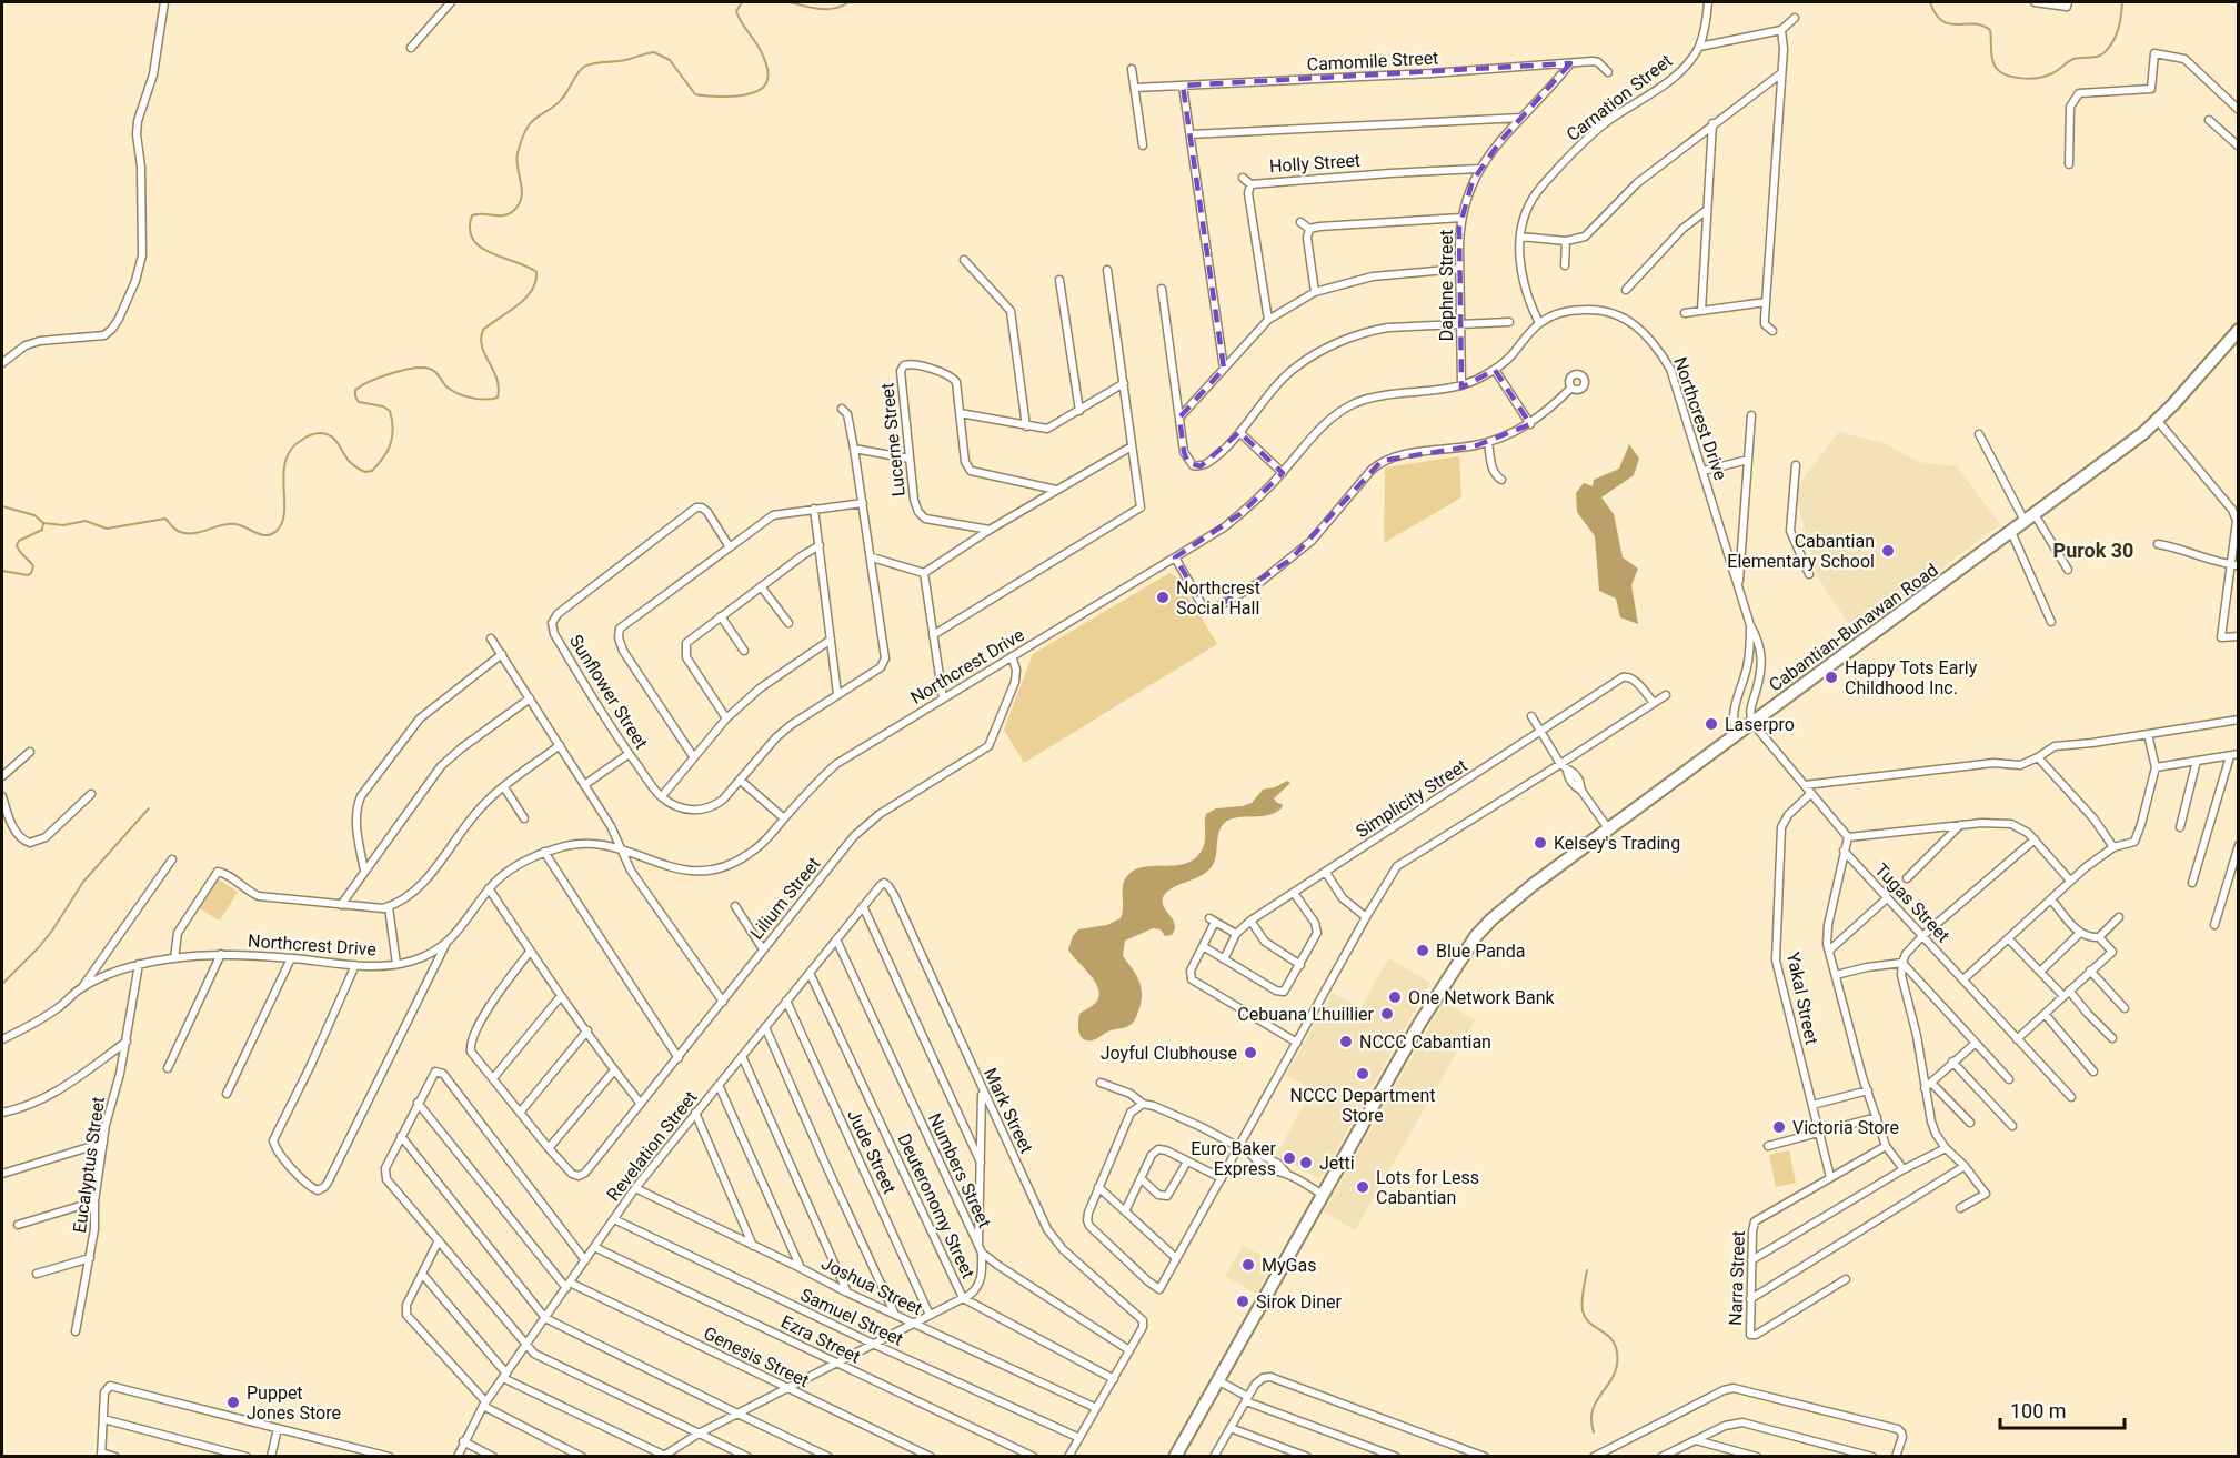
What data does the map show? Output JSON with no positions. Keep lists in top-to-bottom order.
{
  "streets": {
    "main road": ["Cabantian-Bunawan Road"],
    "street": [
      "Camomile Street",
      "Carnation Street",
      "Holly Street",
      "Daphne Street",
      "Northcrest Drive",
      "Lucerne Street",
      "Sunflower Street",
      "Simplicity Street",
      "Lilium Street",
      "Tugas Street",
      "Yakal Street",
      "Mark Street",
      "Revelation Street",
      "Jude Street",
      "Eucalyptus Street",
      "Numbers Street",
      "Deuteronomy Street",
      "Narra Street",
      "Joshua Street",
      "Samuel Street",
      "Ezra Street",
      "Genesis Street"
    ]
  },
  "crossings": [
    ["Camomile Street", "Daphne Street"],
    ["Carnation Street", "Northcrest Drive"],
    ["Holly Street", "Daphne Street"],
    ["Daphne Street", "Northcrest Drive"],
    ["Northcrest Drive", "Cabantian-Bunawan Road"],
    ["Northcrest Drive", "Lilium Street"],
    ["Northcrest Drive", "Eucalyptus Street"],
    ["Yakal Street", "Narra Street"],
    ["Mark Street", "Revelation Street"],
    ["Mark Street", "Numbers Street"],
    ["Revelation Street", "Jude Street"],
    ["Revelation Street", "Numbers Street"],
    ["Revelation Street", "Deuteronomy Street"],
    ["Revelation Street", "Joshua Street"],
    ["Revelation Street", "Samuel Street"],
    ["Revelation Street", "Ezra Street"],
    ["Revelation Street", "Genesis Street"]
  ],
  "districts": ["Purok 30"],
  "places": [
    "Cabantian Elementary School",
    "Northcrest Social Hall",
    "Happy Tots Early Childhood Inc.",
    "Laserpro",
    "Kelsey's Trading",
    "Blue Panda",
    "One Network Bank",
    "Cebuana Lhuillier",
    "NCCC Cabantian",
    "Joyful Clubhouse",
    "NCCC Department Store",
    "Victoria Store",
    "Euro Baker Express",
    "Jetti",
    "Lots for Less Cabantian",
    "MyGas",
    "Sirok Diner",
    "Puppet Jones Store"
  ],
  "scale_bar": "100 m"
}
